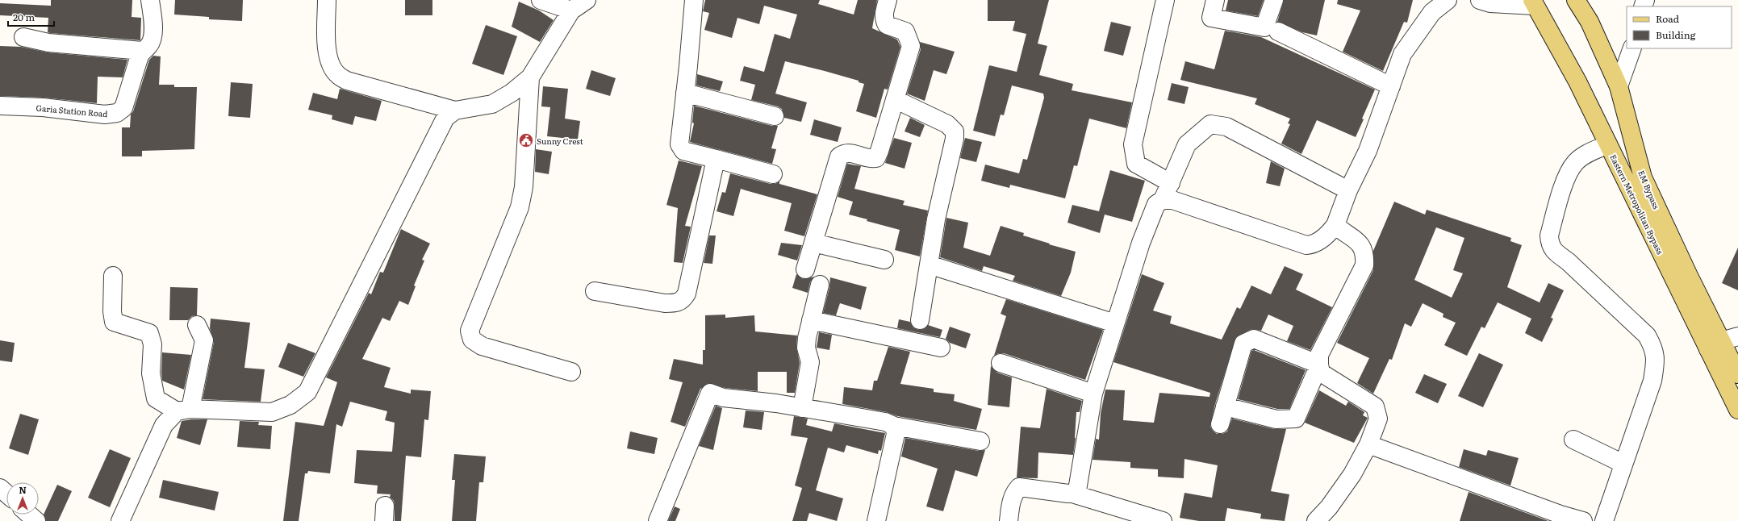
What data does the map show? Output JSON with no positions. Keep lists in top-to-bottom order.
{
  "streets": {
    "main road": ["EM Bypass", "Eastern Metropolitan Bypass"],
    "street": ["Garia Station Road"]
  },
  "crossings": [
    ["EM Bypass", "Eastern Metropolitan Bypass"]
  ],
  "places": {
    "public building": ["Sunny Crest"]
  },
  "legend": ["Road", "Building"],
  "scale_bar": "20 m",
  "north": "top"
}
